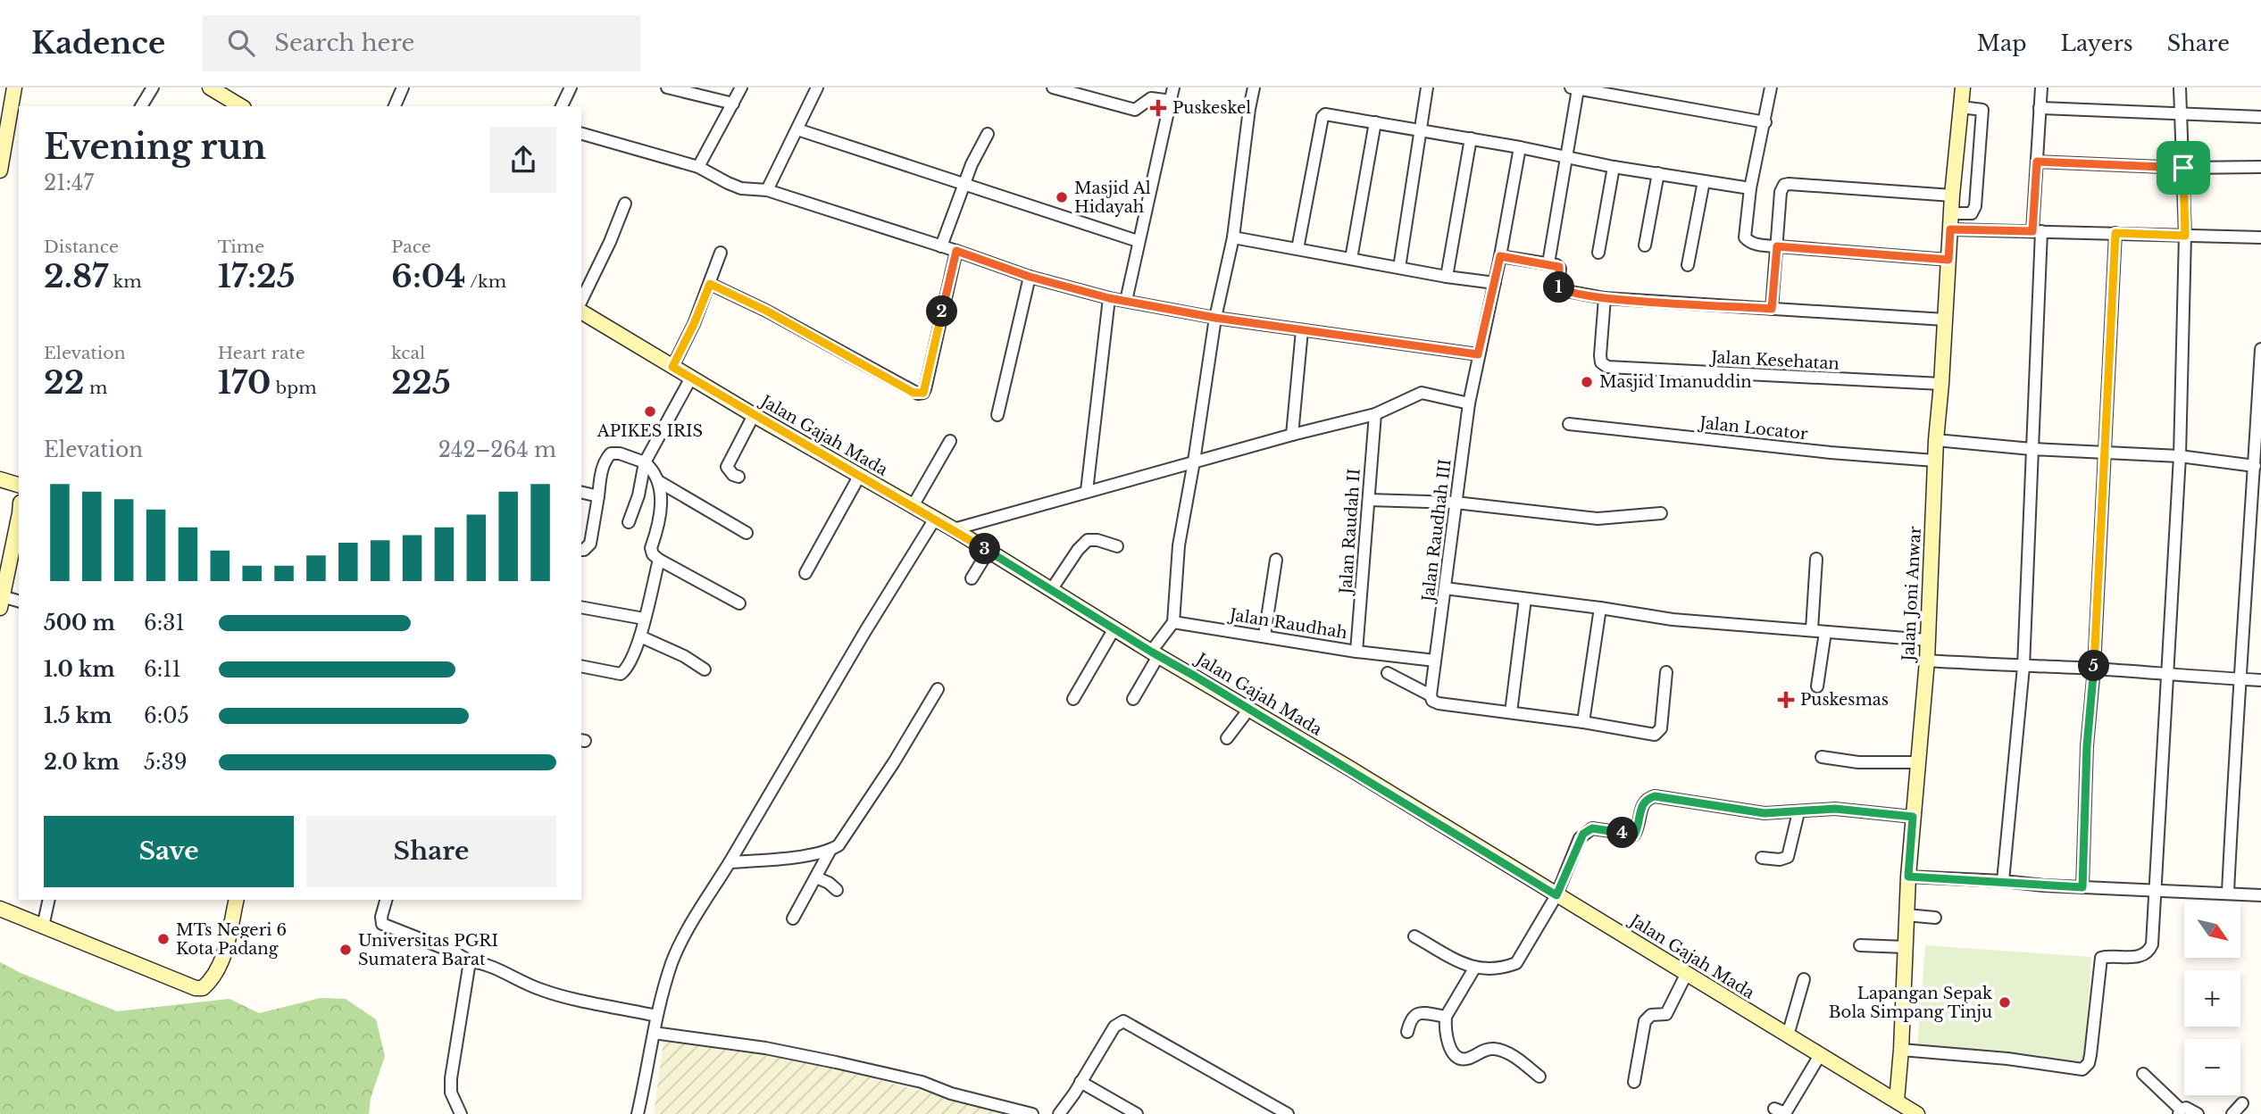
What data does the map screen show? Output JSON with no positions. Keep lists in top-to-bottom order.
{
  "streets": {
    "main road": ["Jalan Gajah Mada", "Jalan Joni Anwar"],
    "street": [
      "Jalan Kesehatan",
      "Jalan Locator",
      "Jalan Raudhah III",
      "Jalan Raudah II",
      "Jalan Raudhah"
    ]
  },
  "crossings": [
    ["Jalan Kesehatan", "Jalan Joni Anwar"],
    ["Jalan Locator", "Jalan Joni Anwar"],
    ["Jalan Gajah Mada", "Jalan Joni Anwar"],
    ["Jalan Raudhah III", "Jalan Raudhah"],
    ["Jalan Raudah II", "Jalan Raudhah"]
  ],
  "places": {
    "health": ["Puskeskel", "Puskesmas"],
    "other": [
      "Masjid Al Hidayah",
      "Masjid Imanuddin",
      "APIKES IRIS",
      "MTs Negeri 6 Kota Padang",
      "Universitas PGRI Sumatera Barat",
      "Lapangan Sepak Bola Simpang Tinju"
    ]
  },
  "north": "bottom right",
  "page": {
    "header": "Kadence",
    "search": "Search here",
    "nav": ["Map", "Layers", "Share"],
    "heading": ["Evening run", "21:47"],
    "stats": [
      ["Distance", "2.87 km"],
      ["Time", "17:25"],
      ["Pace", "6:04 /km"],
      ["Elevation", "22 m"],
      ["Heart rate", "170 bpm"],
      ["kcal", "225"]
    ],
    "pins": [
      "1",
      "2",
      "3",
      "5",
      "4"
    ],
    "chart": ["Elevation", "242–264 m"],
    "list": [
      {
        "name": "500 m",
        "note": "6:31"
      },
      {
        "name": "1.0 km",
        "note": "6:11"
      },
      {
        "name": "1.5 km",
        "note": "6:05"
      },
      {
        "name": "2.0 km",
        "note": "5:39"
      }
    ],
    "buttons": ["Save", "Share"],
    "map_buttons": ["+", "−"]
  }
}
